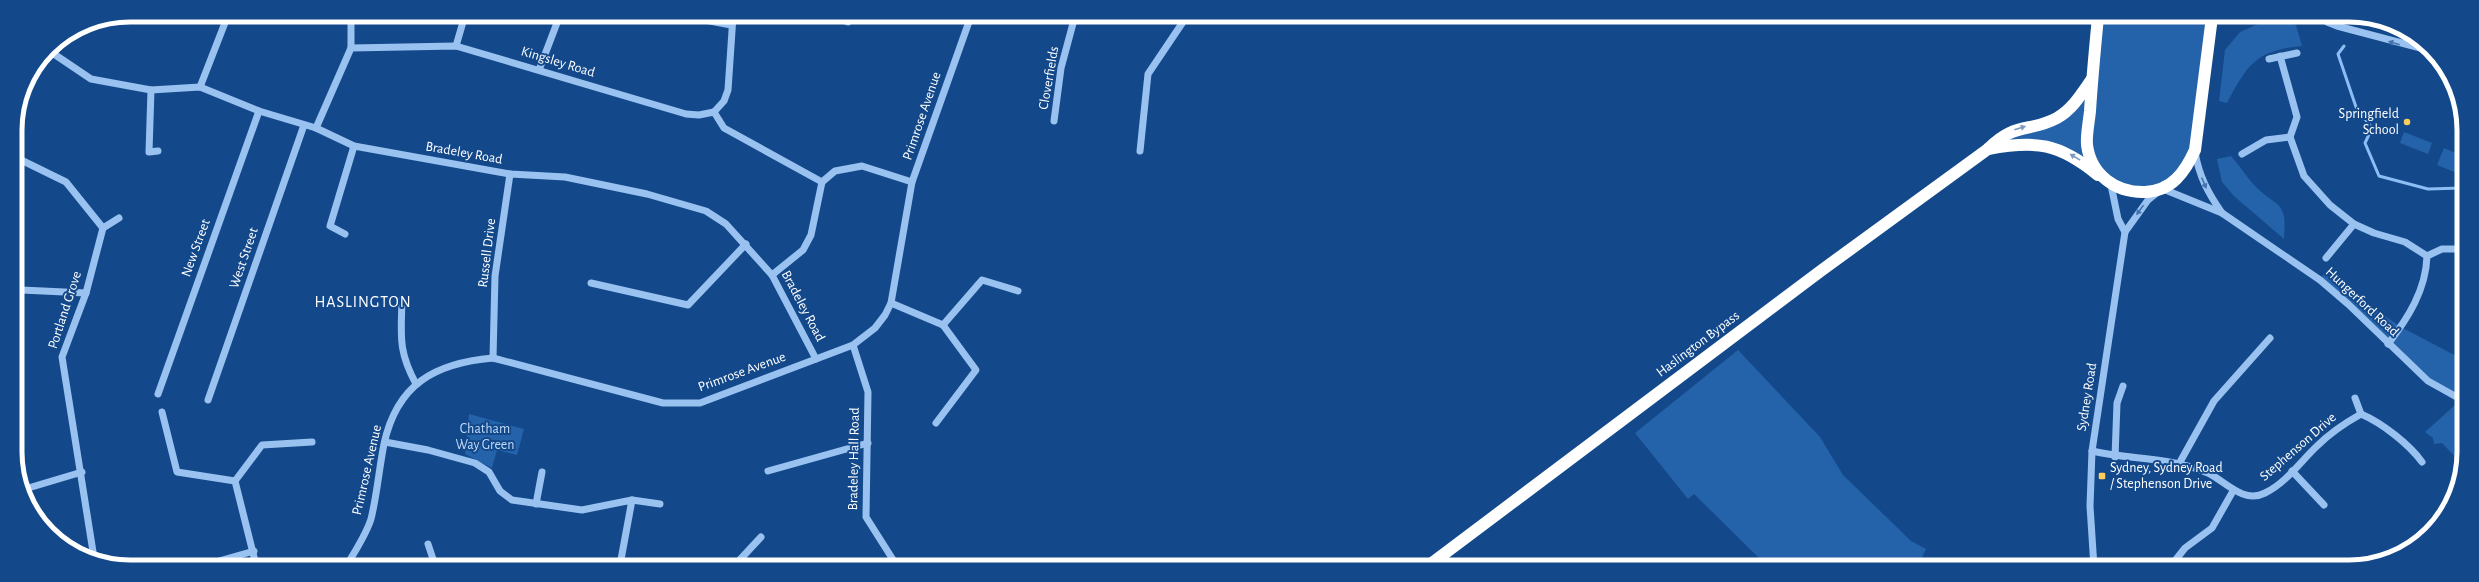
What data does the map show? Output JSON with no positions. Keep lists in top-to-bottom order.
{
  "streets": {
    "highway": ["Haslington Bypass"],
    "street": [
      "Kingsley Road",
      "Cloverfields",
      "Primrose Avenue",
      "Bradeley Road",
      "New Street",
      "Russell Drive",
      "West Street",
      "Hungerford Road",
      "Portland Grove",
      "Sydney Road",
      "Stephenson Drive",
      "Bradeley Hall Road"
    ]
  },
  "crossings": [
    ["Primrose Avenue", "Bradeley Road"],
    ["Primrose Avenue", "Russell Drive"],
    ["Primrose Avenue", "Bradeley Hall Road"],
    ["Bradeley Road", "New Street"],
    ["Bradeley Road", "Russell Drive"],
    ["Bradeley Road", "West Street"],
    ["Hungerford Road", "Sydney Road"],
    ["Sydney Road", "Stephenson Drive"]
  ],
  "districts": ["HASLINGTON"],
  "parks": ["Chatham Way Green"],
  "places": {
    "other": ["Springfield School"],
    "transit": ["Sydney, Sydney Road / Stephenson Drive"]
  }
}
